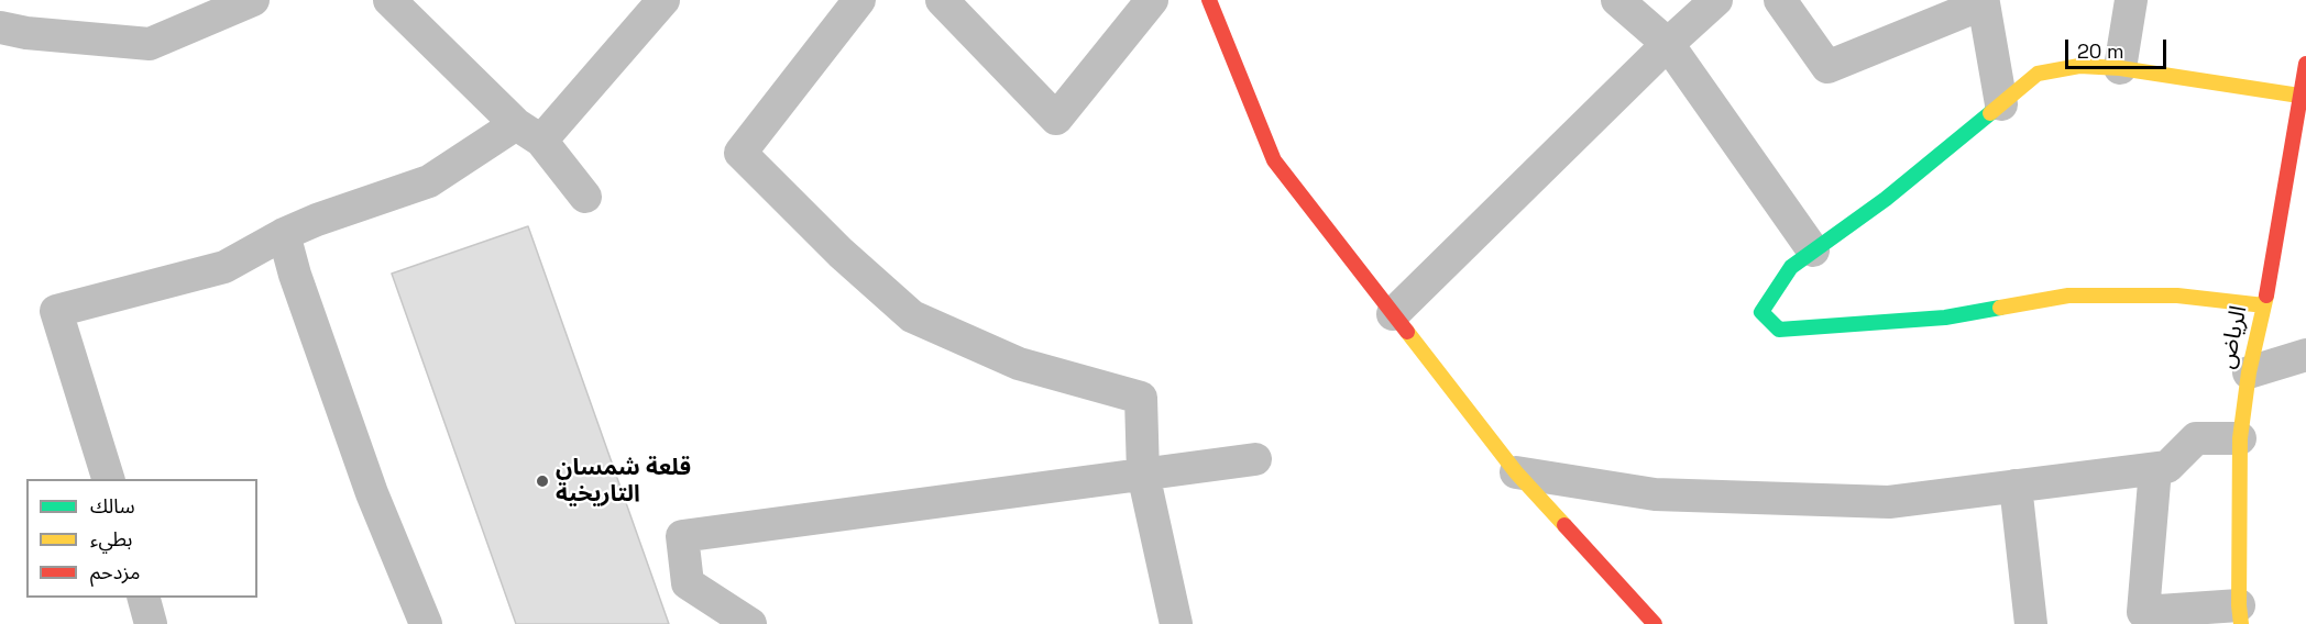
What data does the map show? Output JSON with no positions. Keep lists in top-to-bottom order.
{
  "streets": {
    "street": ["الرياض"]
  },
  "places": ["قلعة شمسان التاريخية"],
  "legend": ["سالك", "بطيء", "مزدحم"],
  "scale_bar": "20 m"
}
